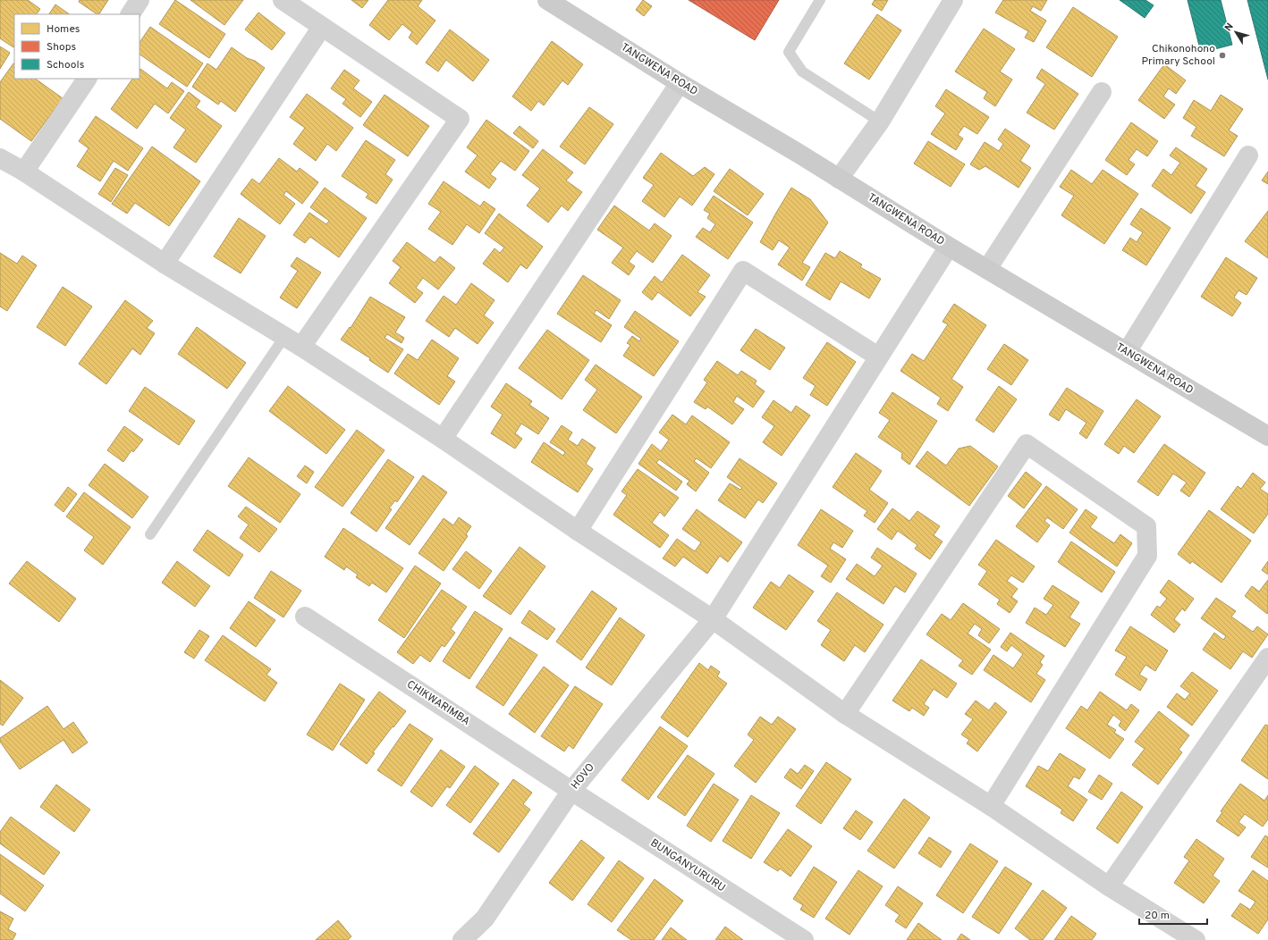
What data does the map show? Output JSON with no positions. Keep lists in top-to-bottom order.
{
  "streets": {
    "street": [
      "TANGWENA ROAD",
      "CHIKWARIMBA",
      "HOVO",
      "BUNGANYURURU"
    ]
  },
  "crossings": [
    ["TANGWENA ROAD", "HOVO"],
    ["CHIKWARIMBA", "HOVO"],
    ["CHIKWARIMBA", "BUNGANYURURU"],
    ["HOVO", "BUNGANYURURU"]
  ],
  "places": ["Chikonohono Primary School"],
  "legend": ["Homes", "Shops", "Schools"],
  "scale_bar": "20 m",
  "north": "top left"
}
